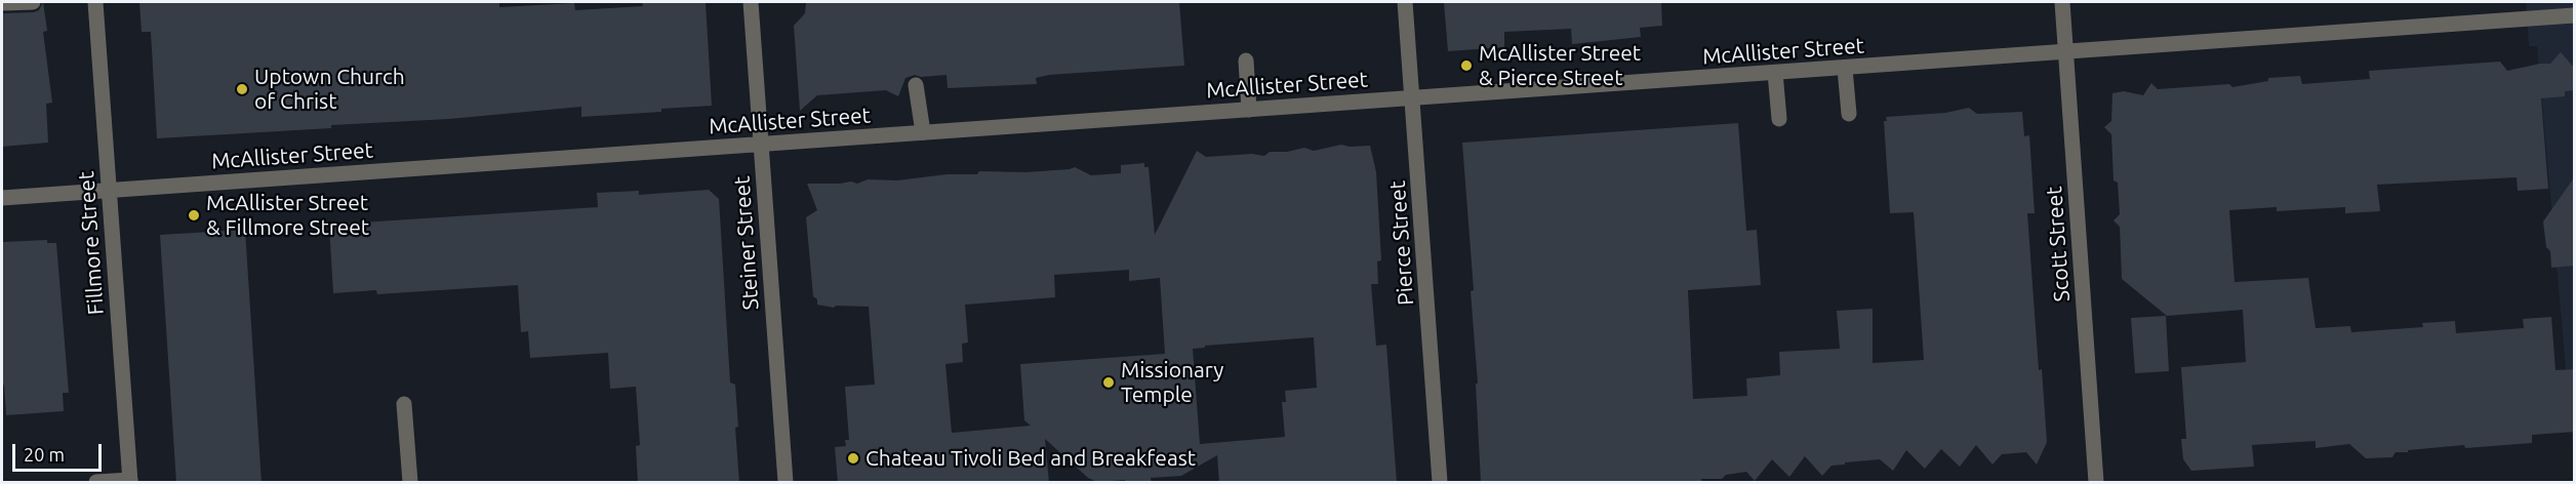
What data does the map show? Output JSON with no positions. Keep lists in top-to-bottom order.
{
  "streets": {
    "street": [
      "McAllister Street",
      "Fillmore Street",
      "Steiner Street",
      "Pierce Street",
      "Scott Street"
    ]
  },
  "crossings": [
    ["McAllister Street", "Fillmore Street"],
    ["McAllister Street", "Steiner Street"],
    ["McAllister Street", "Pierce Street"],
    ["McAllister Street", "Scott Street"]
  ],
  "places": [
    "McAllister Street & Pierce Street",
    "Uptown Church of Christ",
    "McAllister Street & Fillmore Street",
    "Missionary Temple",
    "Chateau Tivoli Bed and Breakfeast"
  ],
  "scale_bar": "20 m"
}
